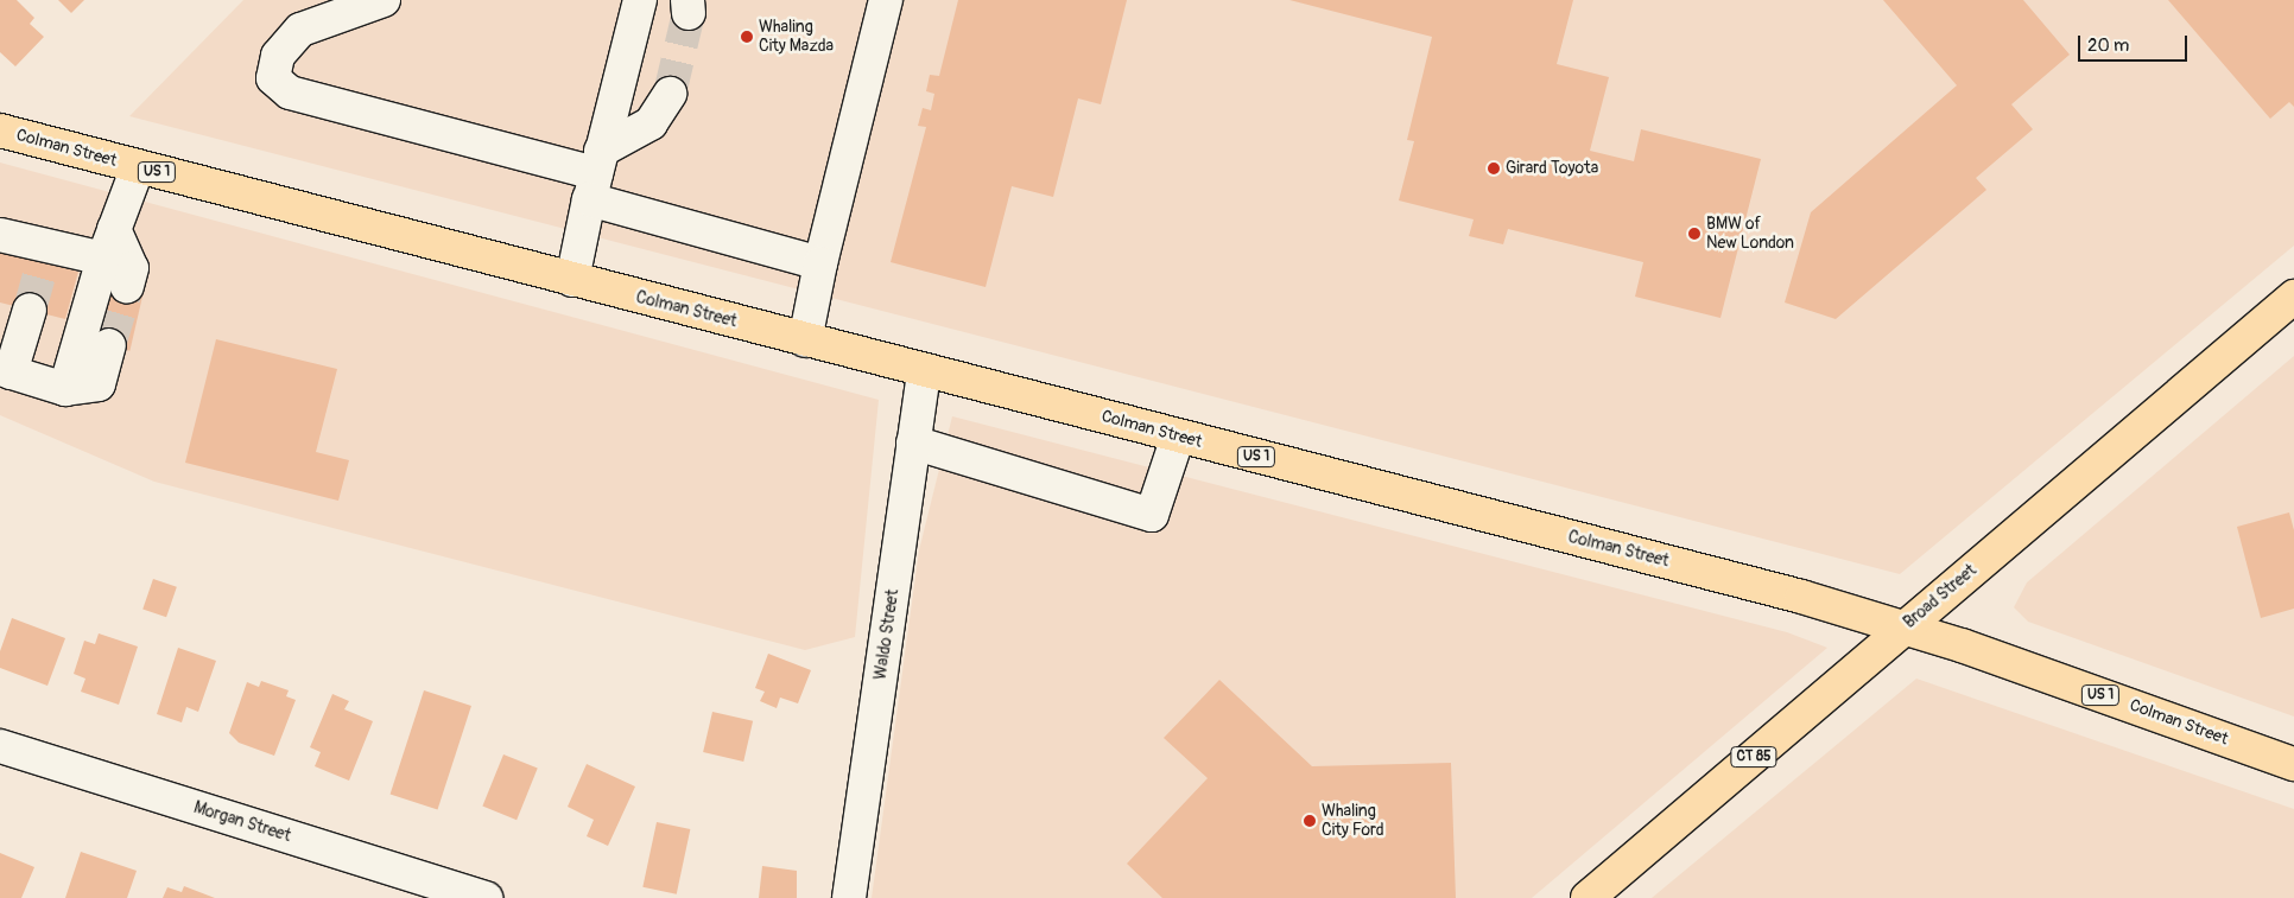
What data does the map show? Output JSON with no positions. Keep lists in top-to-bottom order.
{
  "streets": {
    "main road": [
      "Colman Street",
      "US 1",
      "Broad Street",
      "CT 85"
    ],
    "street": ["Waldo Street", "Morgan Street"]
  },
  "crossings": [
    ["Colman Street", "Broad Street"],
    ["Colman Street", "Waldo Street"]
  ],
  "places": [
    "Whaling City Mazda",
    "Girard Toyota",
    "BMW of New London",
    "Whaling City Ford"
  ],
  "scale_bar": "20 m"
}
